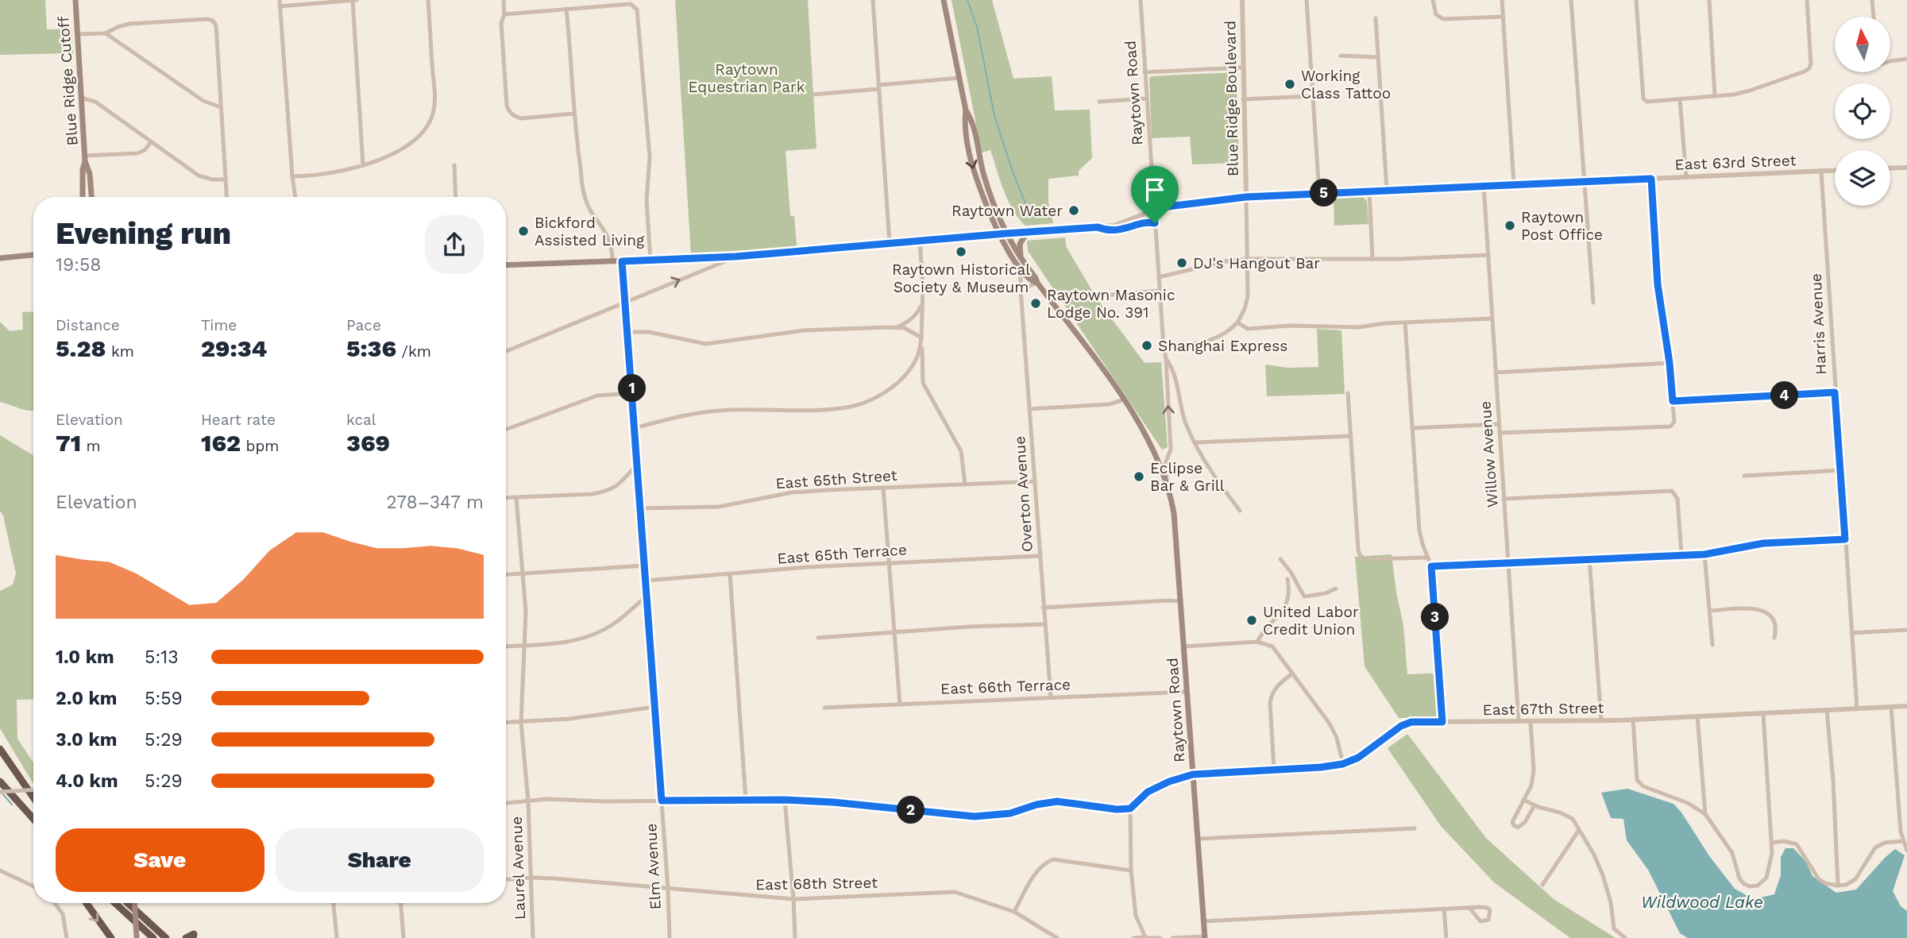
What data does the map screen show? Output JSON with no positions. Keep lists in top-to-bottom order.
{
  "streets": {
    "main road": ["Blue Ridge Cutoff", "Raytown Road", "East 63rd Street"],
    "street": [
      "Blue Ridge Boulevard",
      "Harris Avenue",
      "Willow Avenue",
      "East 65th Street",
      "Overton Avenue",
      "East 65th Terrace",
      "East 66th Terrace",
      "East 67th Street",
      "Elm Avenue",
      "Laurel Avenue",
      "East 68th Street"
    ]
  },
  "crossings": [
    ["Raytown Road", "East 63rd Street"],
    ["Raytown Road", "East 66th Terrace"],
    ["Raytown Road", "East 67th Street"],
    ["Blue Ridge Boulevard", "East 63rd Street"],
    ["East 63rd Street", "Harris Avenue"],
    ["East 63rd Street", "Willow Avenue"],
    ["East 63rd Street", "Elm Avenue"],
    ["Harris Avenue", "East 67th Street"],
    ["Willow Avenue", "East 67th Street"],
    ["East 65th Street", "Overton Avenue"],
    ["East 65th Street", "Elm Avenue"],
    ["Overton Avenue", "East 65th Terrace"],
    ["Overton Avenue", "East 66th Terrace"],
    ["East 65th Terrace", "Elm Avenue"],
    ["Elm Avenue", "East 68th Street"],
    ["Laurel Avenue", "East 68th Street"]
  ],
  "water": ["Wildwood Lake"],
  "parks": ["Raytown Equestrian Park"],
  "places": [
    "Working Class Tattoo",
    "Raytown Water",
    "Raytown Post Office",
    "Bickford Assisted Living",
    "Raytown Historical Society & Museum",
    "DJ's Hangout Bar",
    "Raytown Masonic Lodge No. 391",
    "Shanghai Express",
    "Eclipse Bar & Grill",
    "United Labor Credit Union"
  ],
  "north": "top",
  "page": {
    "pins": [
      "5",
      "1",
      "4",
      "3",
      "2"
    ],
    "heading": ["Evening run", "19:58"],
    "stats": [
      ["Distance", "5.28 km"],
      ["Time", "29:34"],
      ["Pace", "5:36 /km"],
      ["Elevation", "71 m"],
      ["Heart rate", "162 bpm"],
      ["kcal", "369"]
    ],
    "chart": ["Elevation", "278–347 m"],
    "list": [
      {
        "name": "1.0 km",
        "note": "5:13"
      },
      {
        "name": "2.0 km",
        "note": "5:59"
      },
      {
        "name": "3.0 km",
        "note": "5:29"
      },
      {
        "name": "4.0 km",
        "note": "5:29"
      }
    ],
    "buttons": ["Save", "Share"]
  }
}
